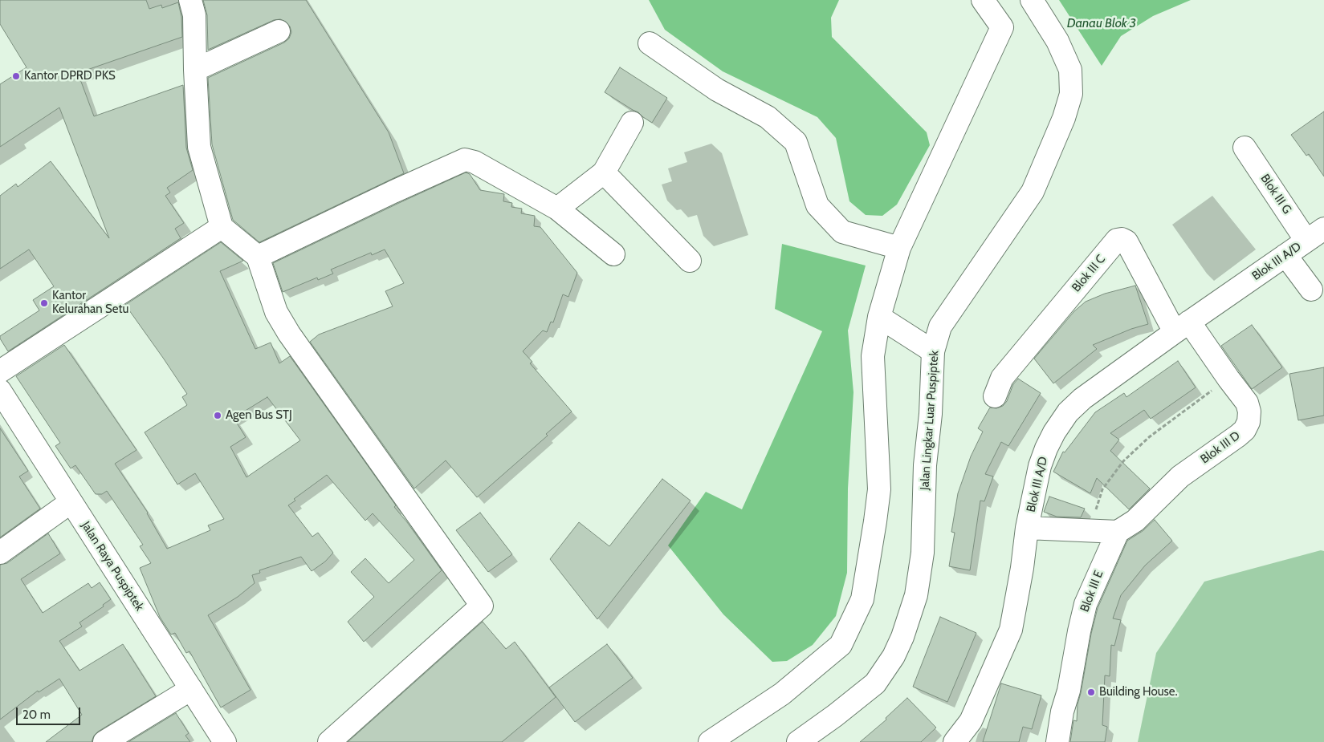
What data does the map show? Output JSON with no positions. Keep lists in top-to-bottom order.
{
  "streets": {
    "street": [
      "Blok III G",
      "Blok III A/D",
      "Blok III C",
      "Jalan Lingkar Luar Puspiptek",
      "Blok III D",
      "Jalan Raya Puspiptek",
      "Blok III E"
    ]
  },
  "crossings": [
    ["Blok III G", "Blok III A/D"],
    ["Blok III A/D", "Blok III C"],
    ["Blok III A/D", "Blok III D"],
    ["Blok III C", "Blok III D"],
    ["Blok III D", "Blok III E"]
  ],
  "water": ["Danau Blok 3"],
  "places": [
    "Kantor DPRD PKS",
    "Kantor Kelurahan Setu",
    "Agen Bus STJ",
    "Building House."
  ],
  "scale_bar": "20 m"
}
